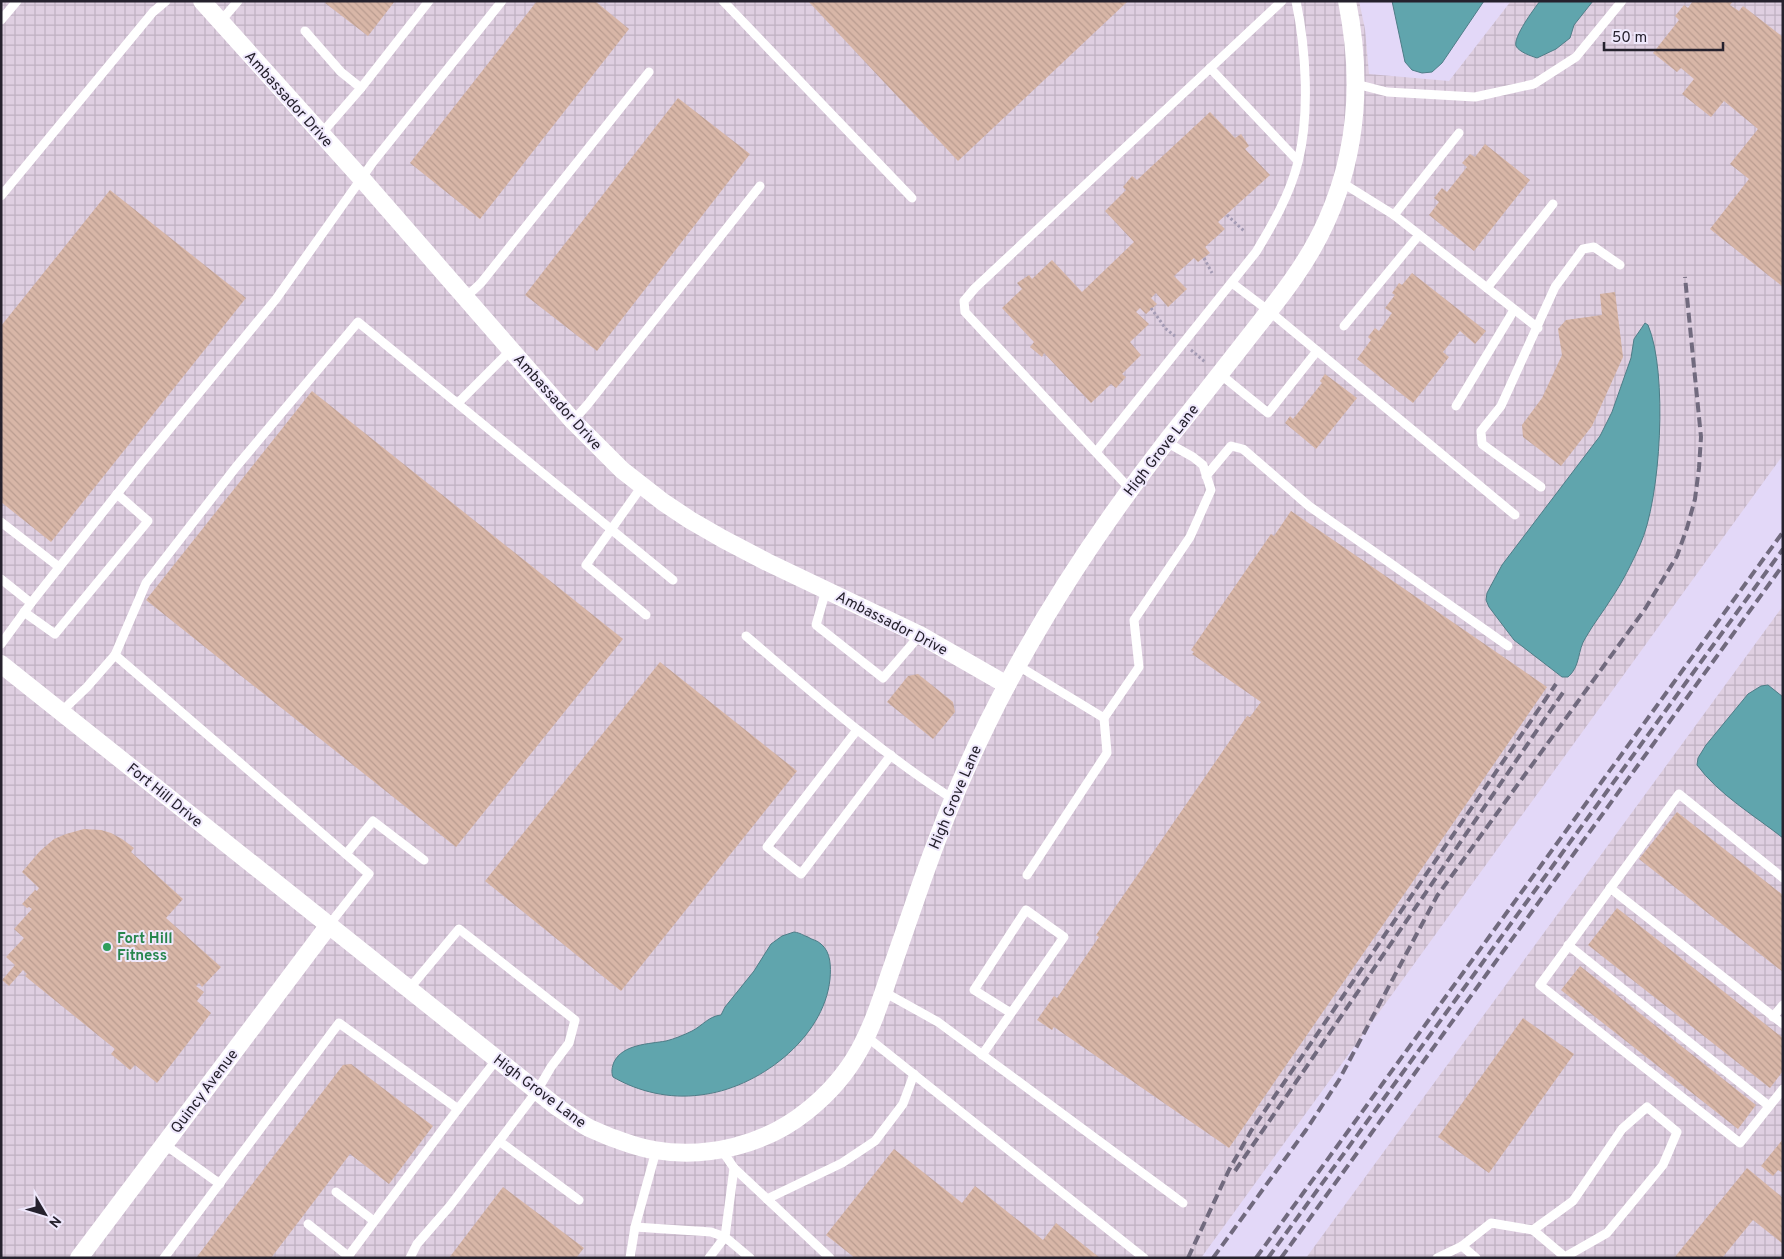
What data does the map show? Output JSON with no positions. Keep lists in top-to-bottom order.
{
  "streets": {
    "street": [
      "Ambassador Drive",
      "High Grove Lane",
      "Fort Hill Drive",
      "Quincy Avenue"
    ]
  },
  "crossings": [
    ["Ambassador Drive", "High Grove Lane"],
    ["High Grove Lane", "Fort Hill Drive"],
    ["High Grove Lane", "Quincy Avenue"],
    ["Fort Hill Drive", "Quincy Avenue"]
  ],
  "places": ["Fort Hill Fitness"],
  "scale_bar": "50 m",
  "north": "bottom right"
}
